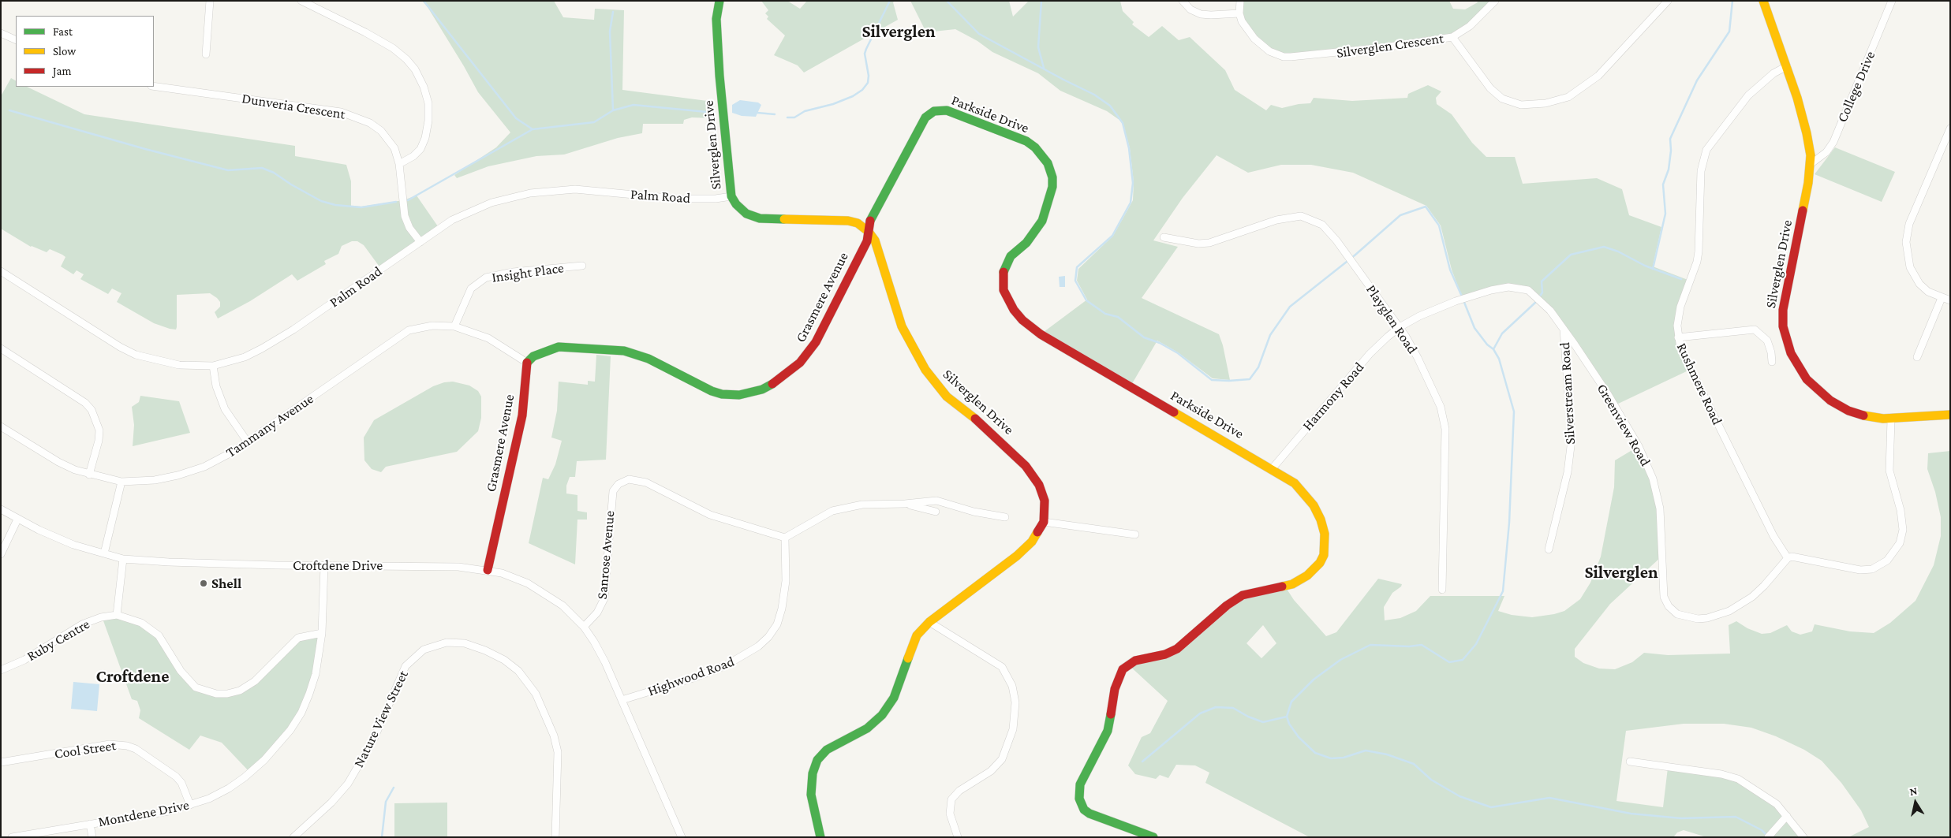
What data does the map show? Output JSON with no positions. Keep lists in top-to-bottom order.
{
  "streets": {
    "street": [
      "Silverglen Crescent",
      "College Drive",
      "Dunveria Crescent",
      "Parkside Drive",
      "Silverglen Drive",
      "Palm Road",
      "Insight Place",
      "Grasmere Avenue",
      "Playglen Road",
      "Rushmere Road",
      "Silverstream Road",
      "Harmony Road",
      "Greenview Road",
      "Tammany Avenue",
      "Sanrose Avenue",
      "Croftdene Drive",
      "Ruby Centre",
      "Highwood Road",
      "Nature View Street",
      "Cool Street",
      "Montdene Drive"
    ]
  },
  "crossings": [
    ["College Drive", "Silverglen Drive"],
    ["Dunveria Crescent", "Palm Road"],
    ["Parkside Drive", "Silverglen Drive"],
    ["Parkside Drive", "Grasmere Avenue"],
    ["Parkside Drive", "Harmony Road"],
    ["Silverglen Drive", "Palm Road"],
    ["Silverglen Drive", "Grasmere Avenue"],
    ["Silverglen Drive", "Rushmere Road"],
    ["Insight Place", "Tammany Avenue"],
    ["Grasmere Avenue", "Tammany Avenue"],
    ["Grasmere Avenue", "Croftdene Drive"],
    ["Playglen Road", "Harmony Road"],
    ["Playglen Road", "Greenview Road"],
    ["Rushmere Road", "Greenview Road"],
    ["Silverstream Road", "Greenview Road"],
    ["Harmony Road", "Greenview Road"],
    ["Sanrose Avenue", "Croftdene Drive"],
    ["Sanrose Avenue", "Highwood Road"],
    ["Croftdene Drive", "Highwood Road"],
    ["Croftdene Drive", "Montdene Drive"],
    ["Ruby Centre", "Montdene Drive"],
    ["Cool Street", "Montdene Drive"]
  ],
  "districts": ["Silverglen", "Silverglen", "Croftdene"],
  "places": ["Shell"],
  "legend": ["Fast", "Slow", "Jam"],
  "north": "top"
}
